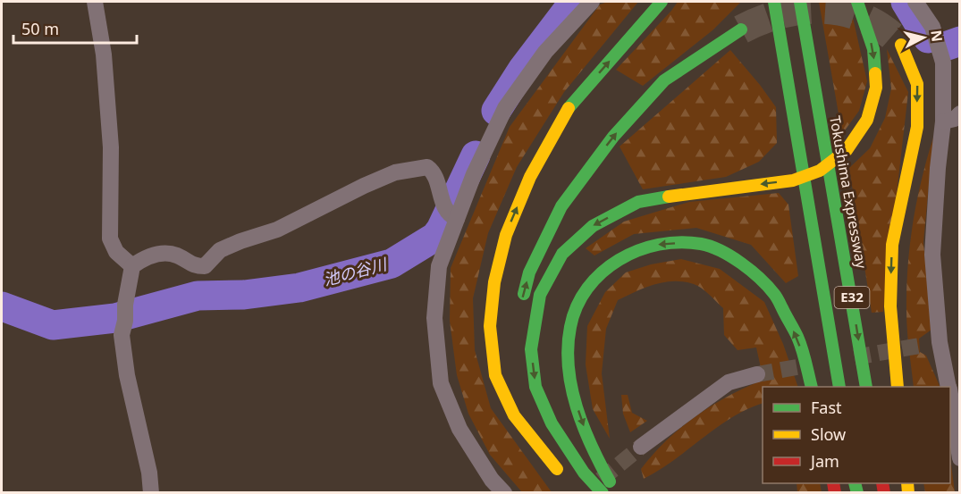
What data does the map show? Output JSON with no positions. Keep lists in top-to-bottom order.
{
  "streets": {
    "highway": ["Tokushima Expressway", "E32"]
  },
  "water": ["池の谷川"],
  "legend": ["Fast", "Slow", "Jam"],
  "scale_bar": "50 m",
  "north": "right"
}
